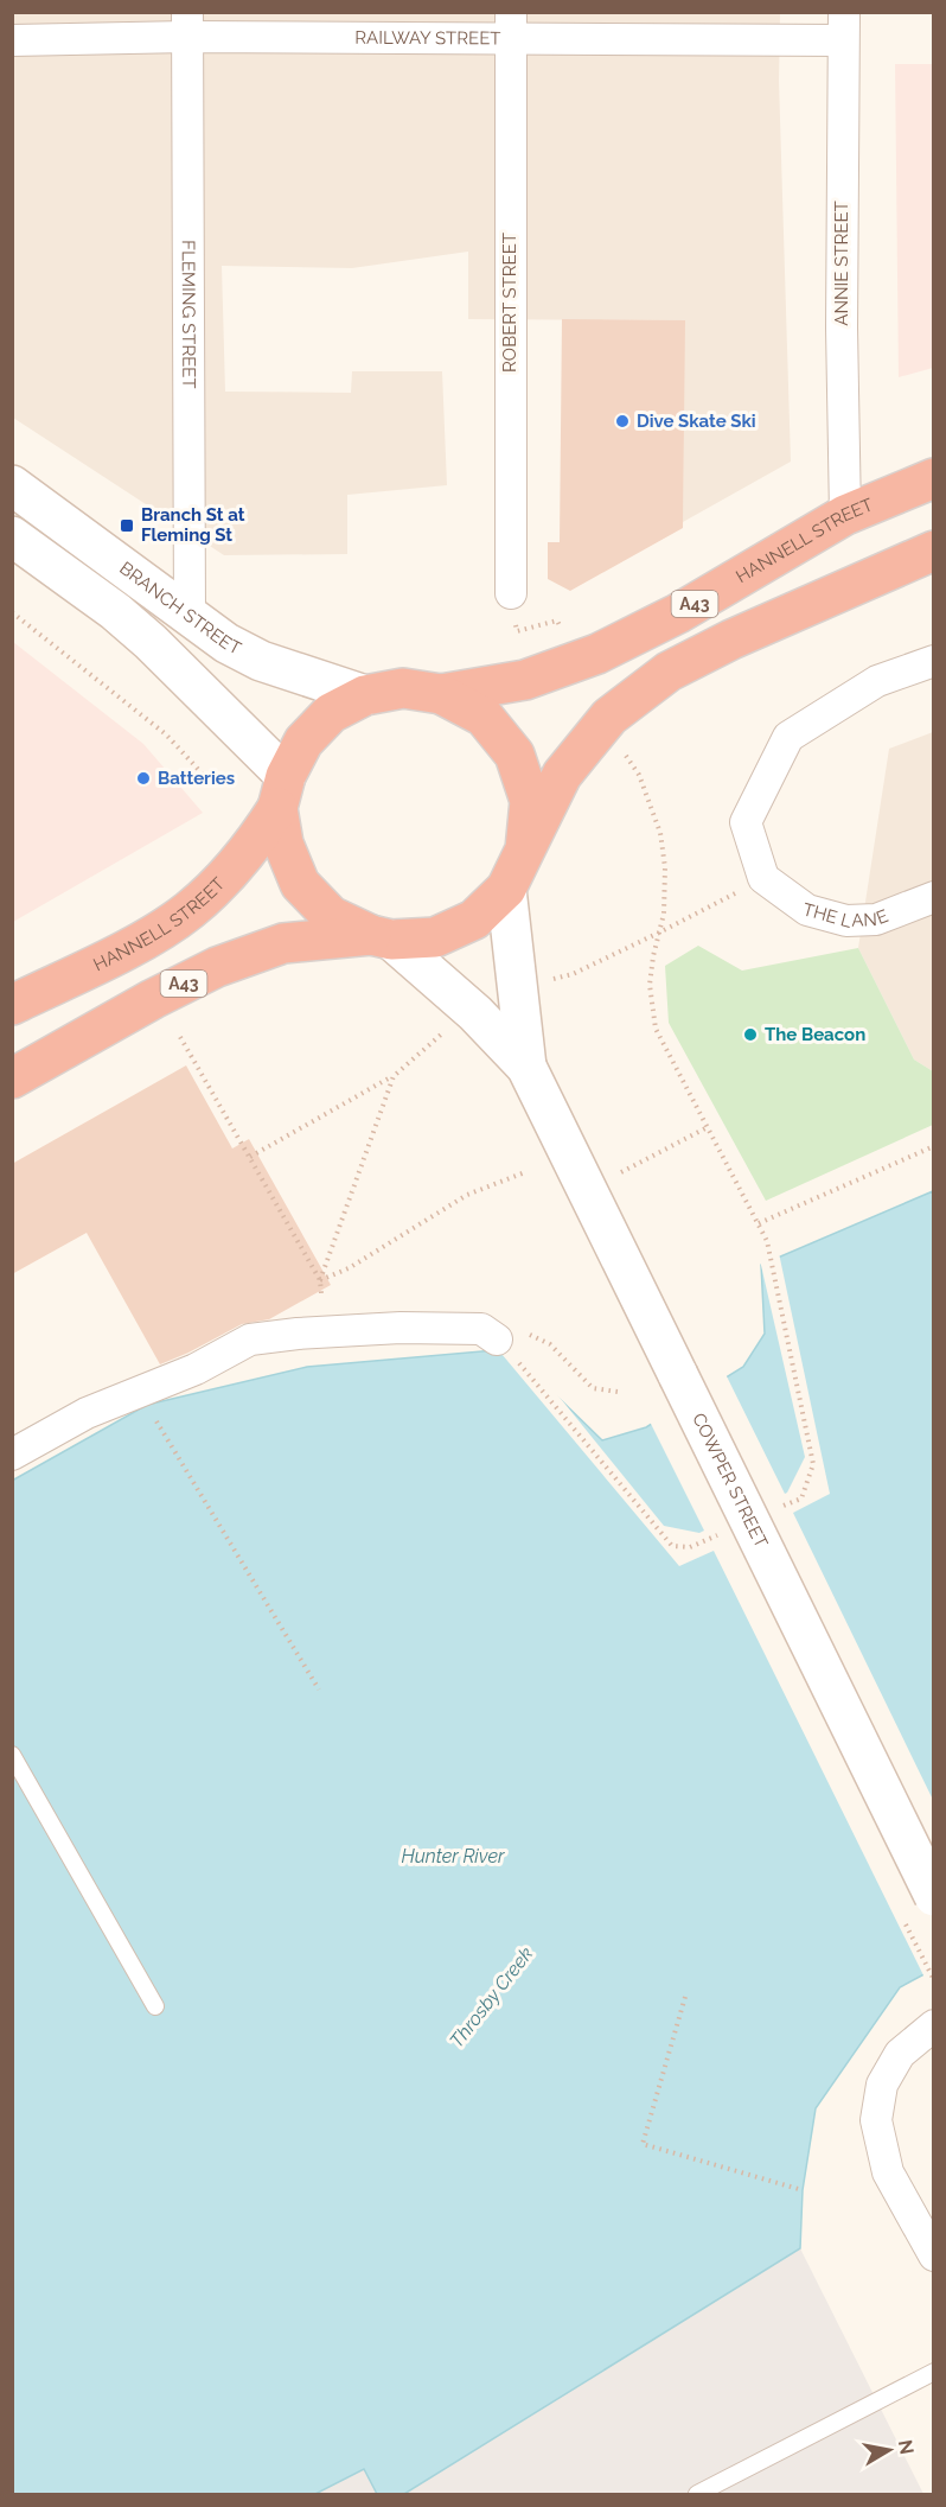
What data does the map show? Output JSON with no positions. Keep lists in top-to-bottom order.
{
  "streets": {
    "highway": ["HANNELL STREET", "A43"],
    "main road": ["BRANCH STREET", "COWPER STREET"],
    "street": [
      "RAILWAY STREET",
      "ANNIE STREET",
      "ROBERT STREET",
      "FLEMING STREET",
      "THE LANE"
    ]
  },
  "crossings": [
    ["RAILWAY STREET", "ANNIE STREET"],
    ["RAILWAY STREET", "ROBERT STREET"],
    ["RAILWAY STREET", "FLEMING STREET"],
    ["ANNIE STREET", "HANNELL STREET"],
    ["FLEMING STREET", "BRANCH STREET"],
    ["HANNELL STREET", "A43"],
    ["HANNELL STREET", "BRANCH STREET"],
    ["HANNELL STREET", "COWPER STREET"],
    ["A43", "BRANCH STREET"],
    ["A43", "COWPER STREET"],
    ["BRANCH STREET", "COWPER STREET"]
  ],
  "water": ["Hunter River", "Throsby Creek"],
  "places": {
    "other": ["Dive Skate Ski", "Batteries", "The Beacon"],
    "transit": ["Branch St at Fleming St"]
  },
  "north": "right"
}
